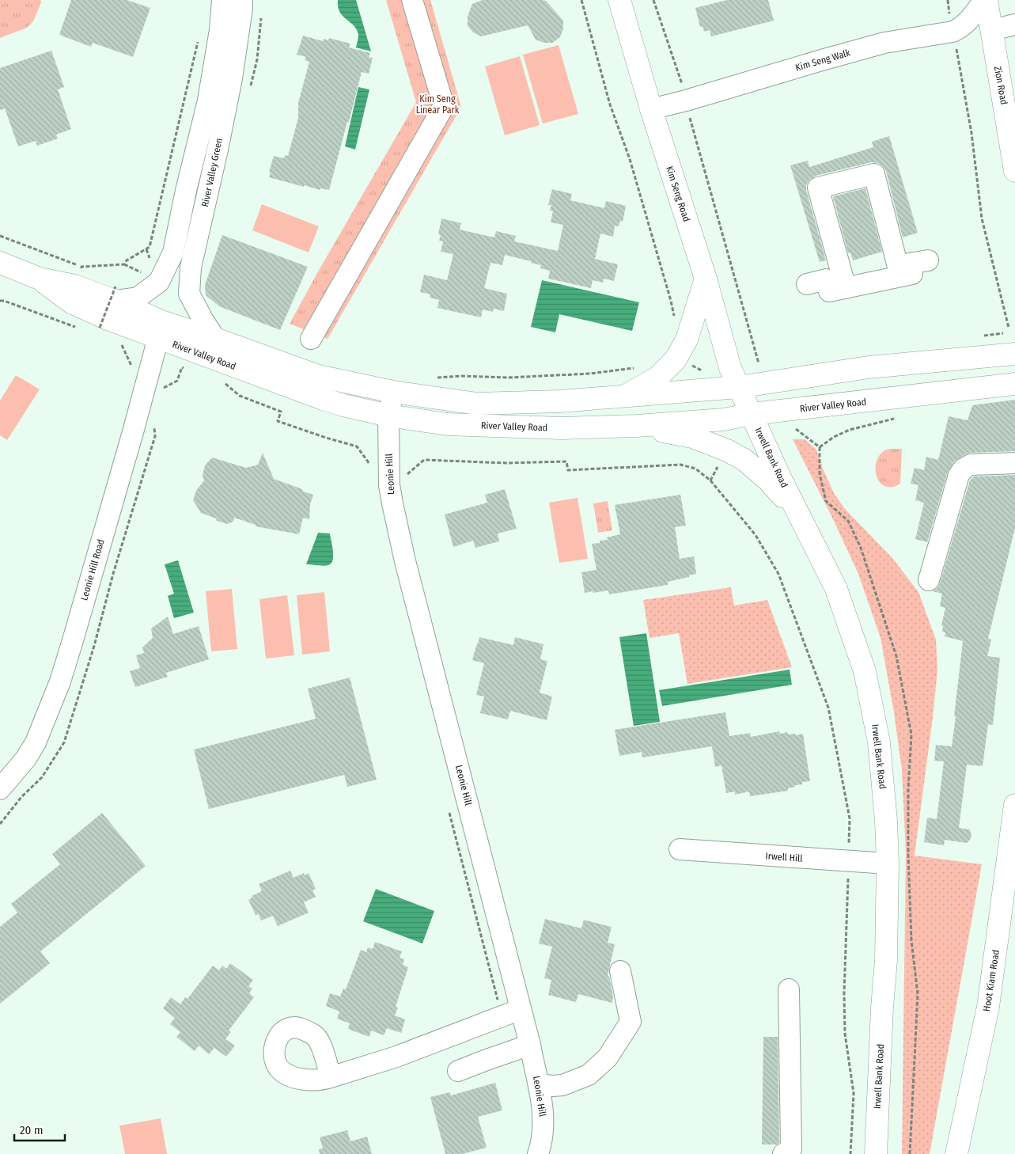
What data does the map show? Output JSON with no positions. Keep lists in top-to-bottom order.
{
  "streets": {
    "main road": [
      "Zion Road",
      "Kim Seng Road",
      "River Valley Road",
      "Irwell Bank Road",
      "Hoot Kiam Road"
    ],
    "street": [
      "Kim Seng Walk",
      "River Valley Green",
      "Leonie Hill",
      "Leonie Hill Road",
      "Irwell Hill"
    ]
  },
  "crossings": [
    ["Kim Seng Walk", "Zion Road"],
    ["Kim Seng Walk", "Kim Seng Road"],
    ["River Valley Green", "River Valley Road"],
    ["Kim Seng Road", "River Valley Road"],
    ["Kim Seng Road", "Irwell Bank Road"],
    ["River Valley Road", "Irwell Bank Road"],
    ["River Valley Road", "Leonie Hill"],
    ["River Valley Road", "Leonie Hill Road"],
    ["Irwell Bank Road", "Irwell Hill"]
  ],
  "parks": ["Kim Seng Linear Park"],
  "scale_bar": "20 m"
}
